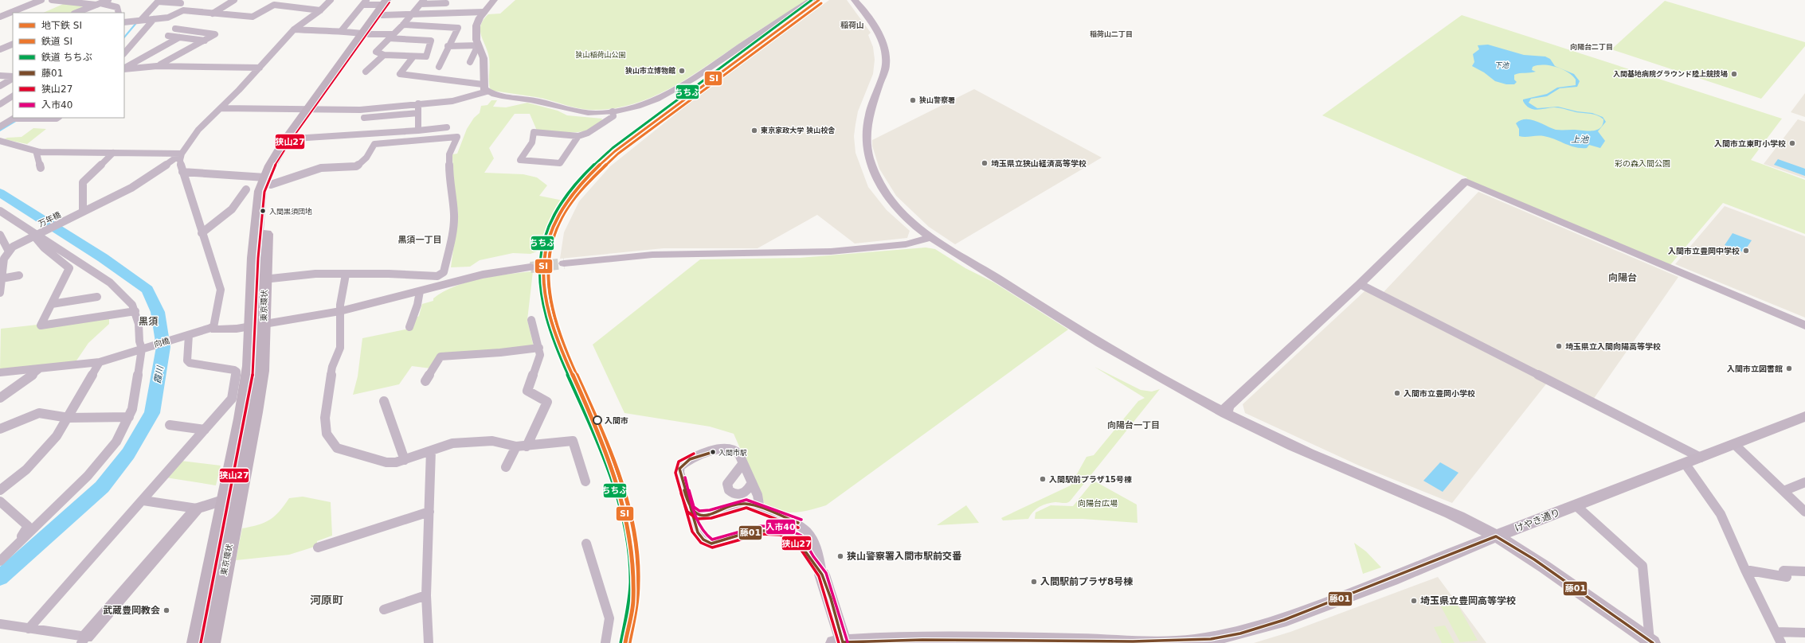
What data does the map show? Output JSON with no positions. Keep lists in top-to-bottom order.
{
  "streets": {
    "highway": ["東京環状"],
    "street": ["万年橋", "向橋", "けやき通り"]
  },
  "districts": [
    "稲荷山",
    "稲荷山二丁目",
    "向陽台二丁目",
    "黒須一丁目",
    "向陽台",
    "黒須",
    "向陽台一丁目",
    "河原町"
  ],
  "water": ["下池", "上池", "霞川"],
  "parks": ["狭山稲荷山公園", "彩の森入間公園", "向陽台広場"],
  "places": [
    "狭山市立博物館",
    "入間基地病院グラウンド陸上競技場",
    "狭山警察署",
    "東京家政大学 狭山校舎",
    "入間市立東町小学校",
    "埼玉県立狭山経済高等学校",
    "入間黒須団地",
    "入間市立豊岡中学校",
    "埼玉県立入間向陽高等学校",
    "入間市立図書館",
    "入間市立豊岡小学校",
    "入間市",
    "入間市駅",
    "入間駅前プラザ15号棟",
    "狭山警察署入間市駅前交番",
    "入間駅前プラザ8号棟",
    "埼玉県立豊岡高等学校",
    "武蔵豊岡教会"
  ],
  "lines": [
    "metro line SI",
    "rail line ちちぶ",
    "transit line 狭山27",
    "rail line SI",
    "transit line 藤01",
    "transit line 入市40"
  ],
  "legend": [
    "地下鉄 SI",
    "鉄道 SI",
    "鉄道 ちちぶ",
    "藤01",
    "狭山27",
    "入市40"
  ]
}
